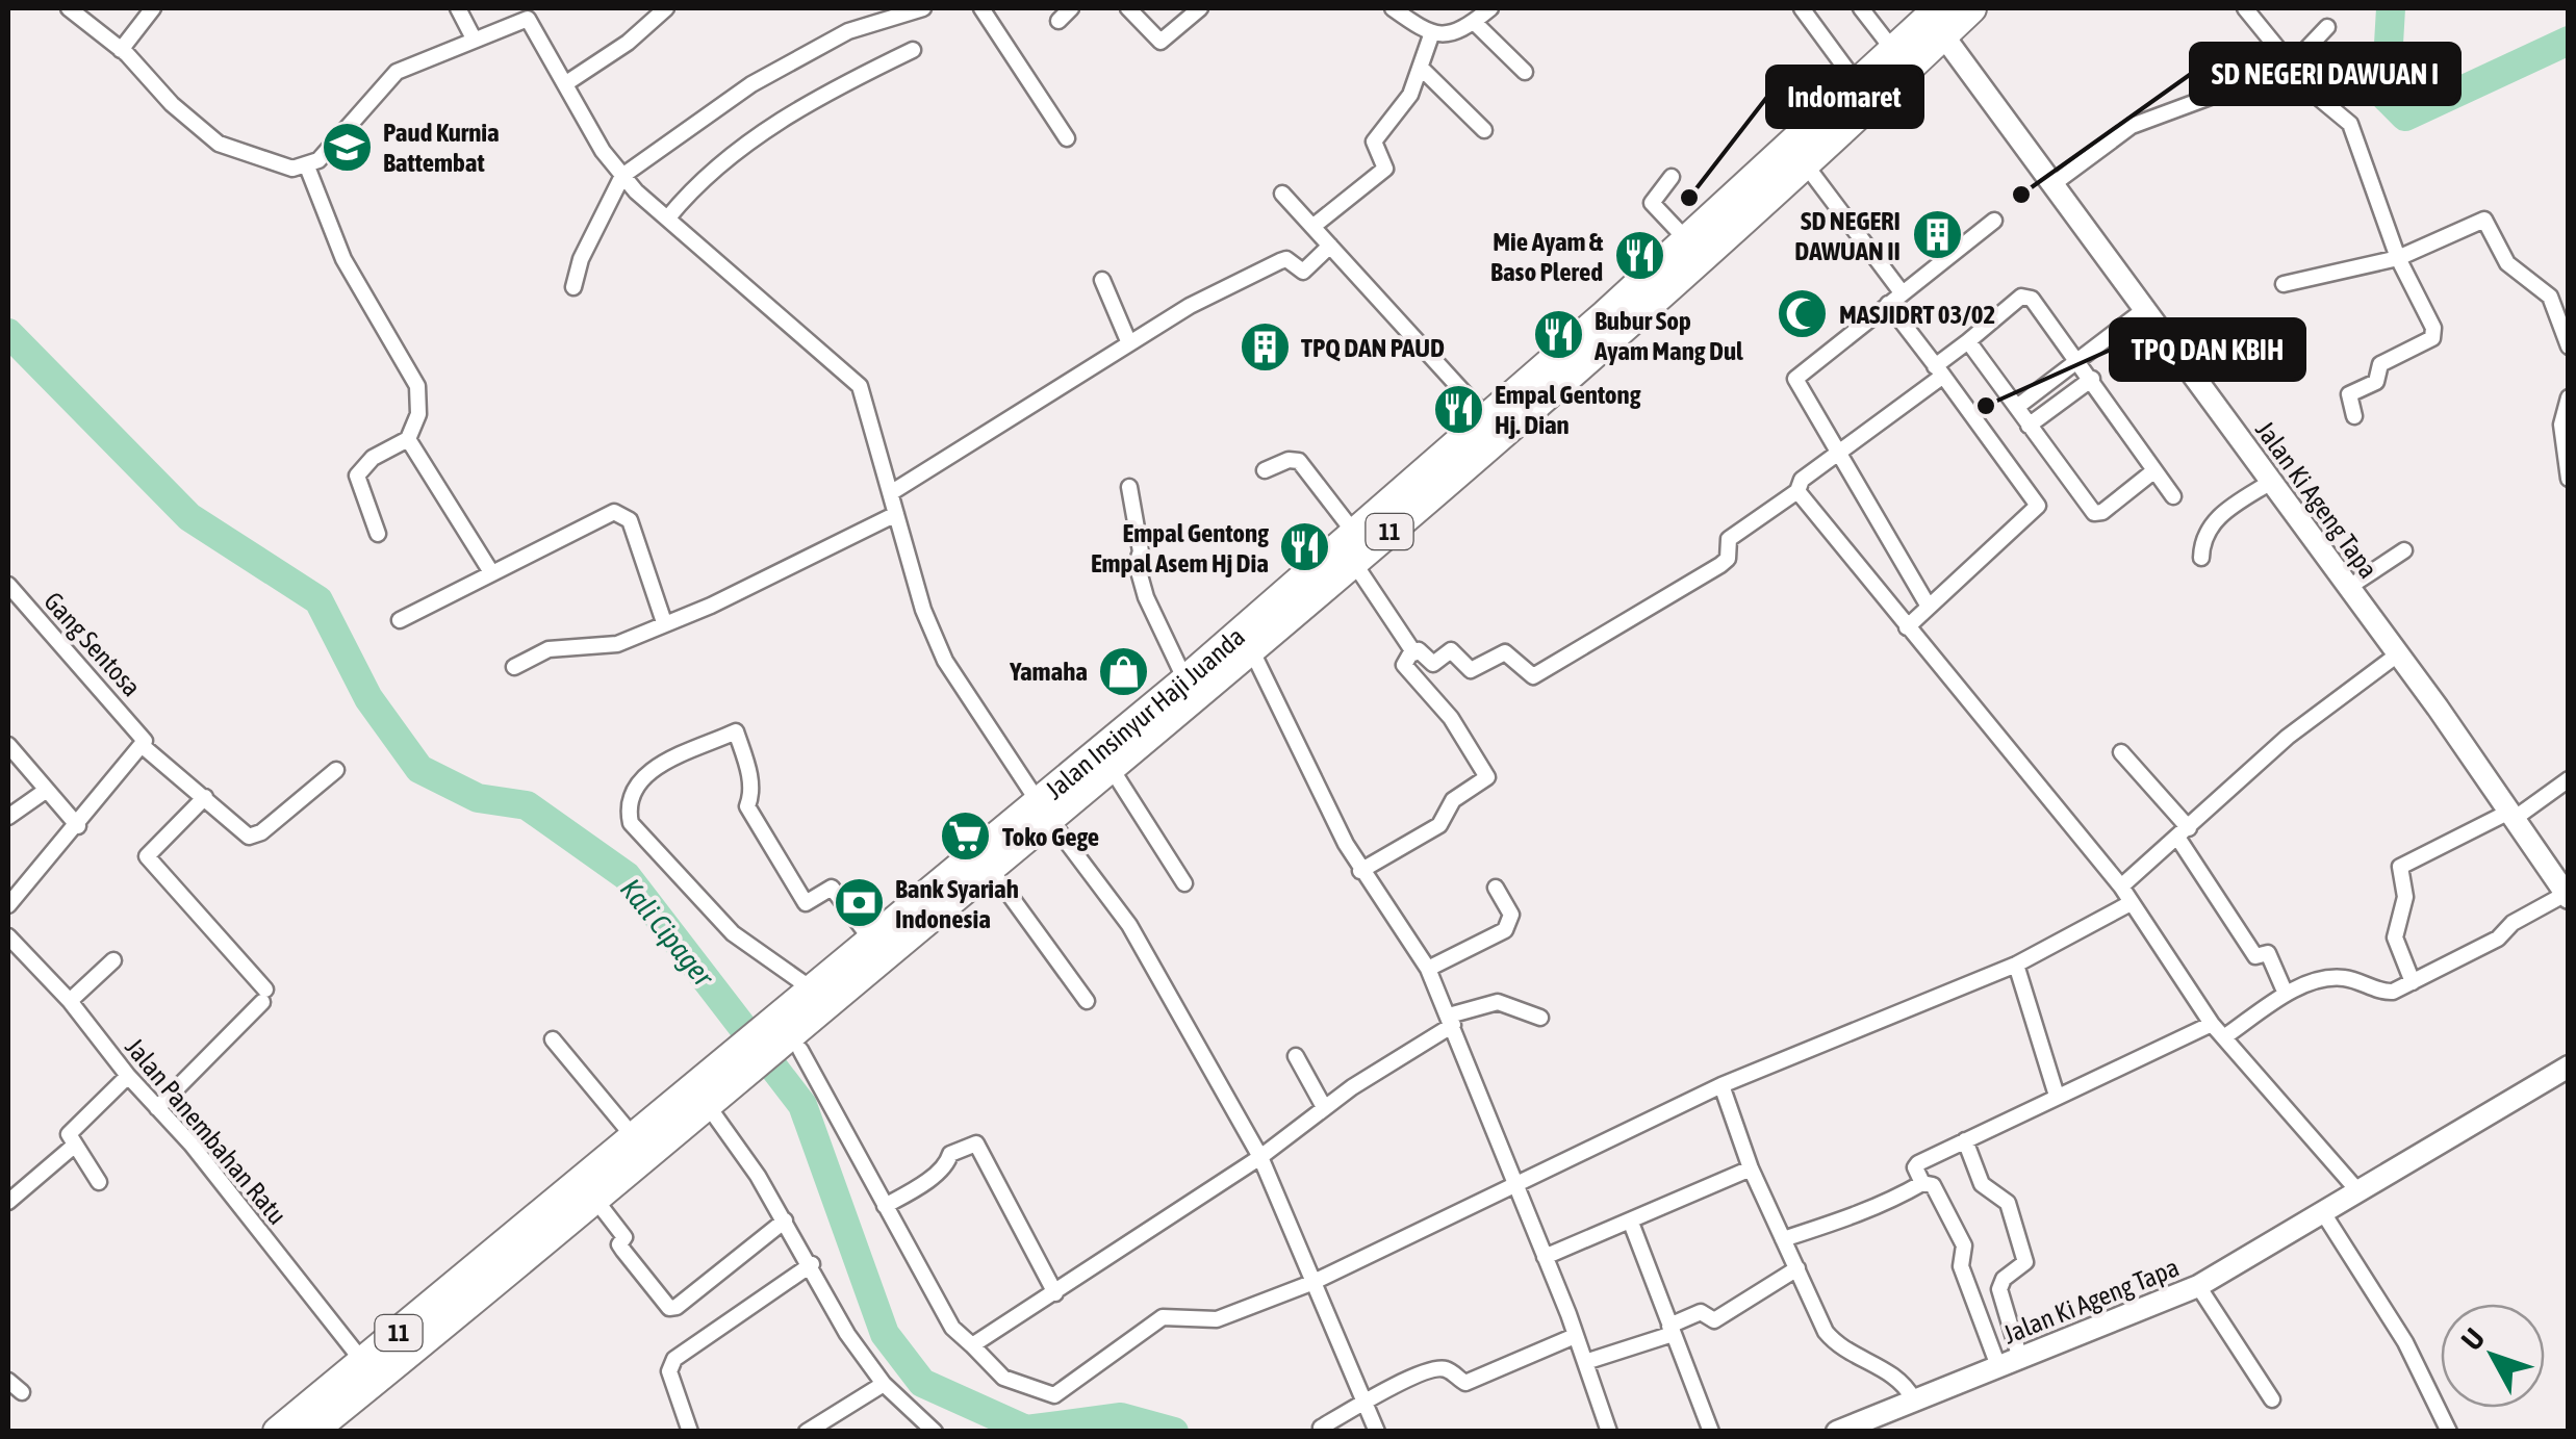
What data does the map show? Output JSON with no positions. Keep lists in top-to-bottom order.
{
  "streets": {
    "highway": ["11", "Jalan Insinyur Haji Juanda"],
    "street": ["Jalan Ki Ageng Tapa", "Gang Sentosa", "Jalan Panembahan Ratu"]
  },
  "crossings": [
    ["Jalan Ki Ageng Tapa", "Jalan Insinyur Haji Juanda"],
    ["Jalan Insinyur Haji Juanda", "Jalan Panembahan Ratu"]
  ],
  "water": ["Kali Cipager"],
  "places": {
    "school or university": ["Paud Kurnia Battembat"],
    "other": ["SD NEGERI DAWUAN I", "Indomaret", "TPQ DAN KBIH"],
    "building": ["SD NEGERI DAWUAN II", "TPQ DAN PAUD"],
    "restaurant": [
      "Mie Ayam & Baso Plered",
      "Bubur Sop Ayam Mang Dul",
      "Empal Gentong Hj. Dian",
      "Empal Gentong Empal Asem Hj Dia"
    ],
    "mosque": ["MASJIDRT 03/02"],
    "shop": ["Yamaha"],
    "supermarket": ["Toko Gege"],
    "bank": ["Bank Syariah Indonesia"]
  },
  "north": "top left"
}
